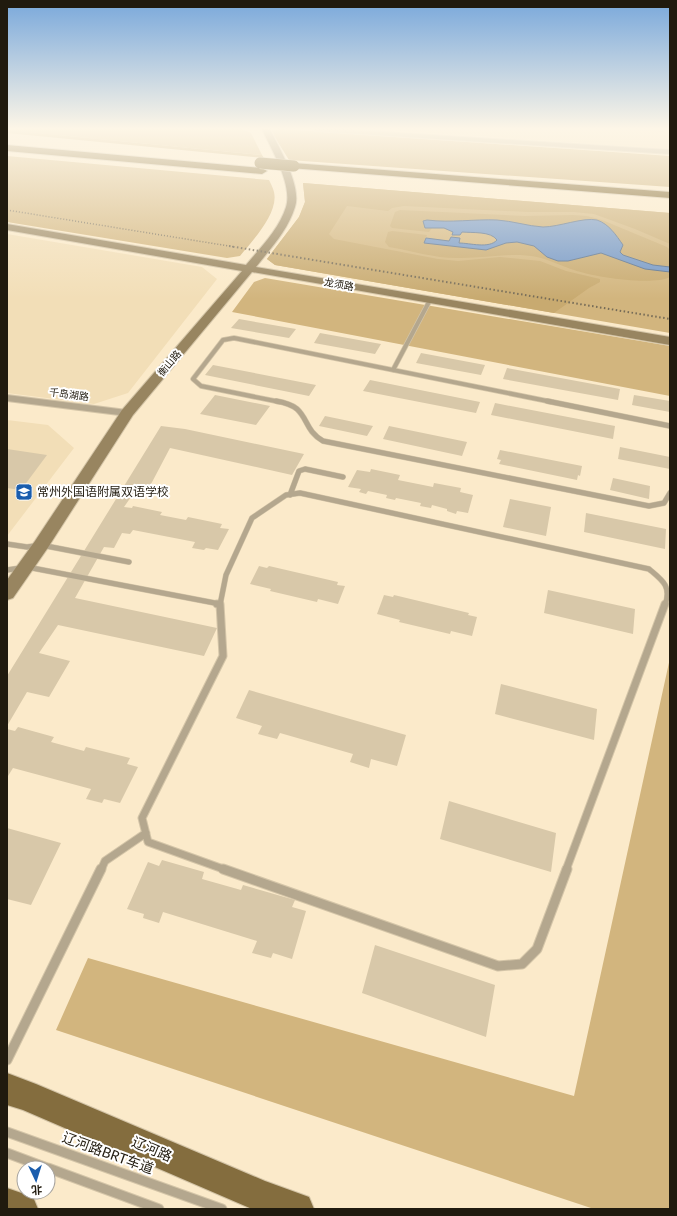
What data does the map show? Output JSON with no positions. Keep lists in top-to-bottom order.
{
  "streets": {
    "main road": ["辽河路"],
    "street": ["龙须路", "衡山路", "千岛湖路"],
    "lane": ["辽河路BRT车道"]
  },
  "crossings": [
    ["龙须路", "衡山路"],
    ["衡山路", "千岛湖路"]
  ],
  "places": {
    "school or university": ["常州外国语附属双语学校"]
  },
  "north": "bottom"
}
